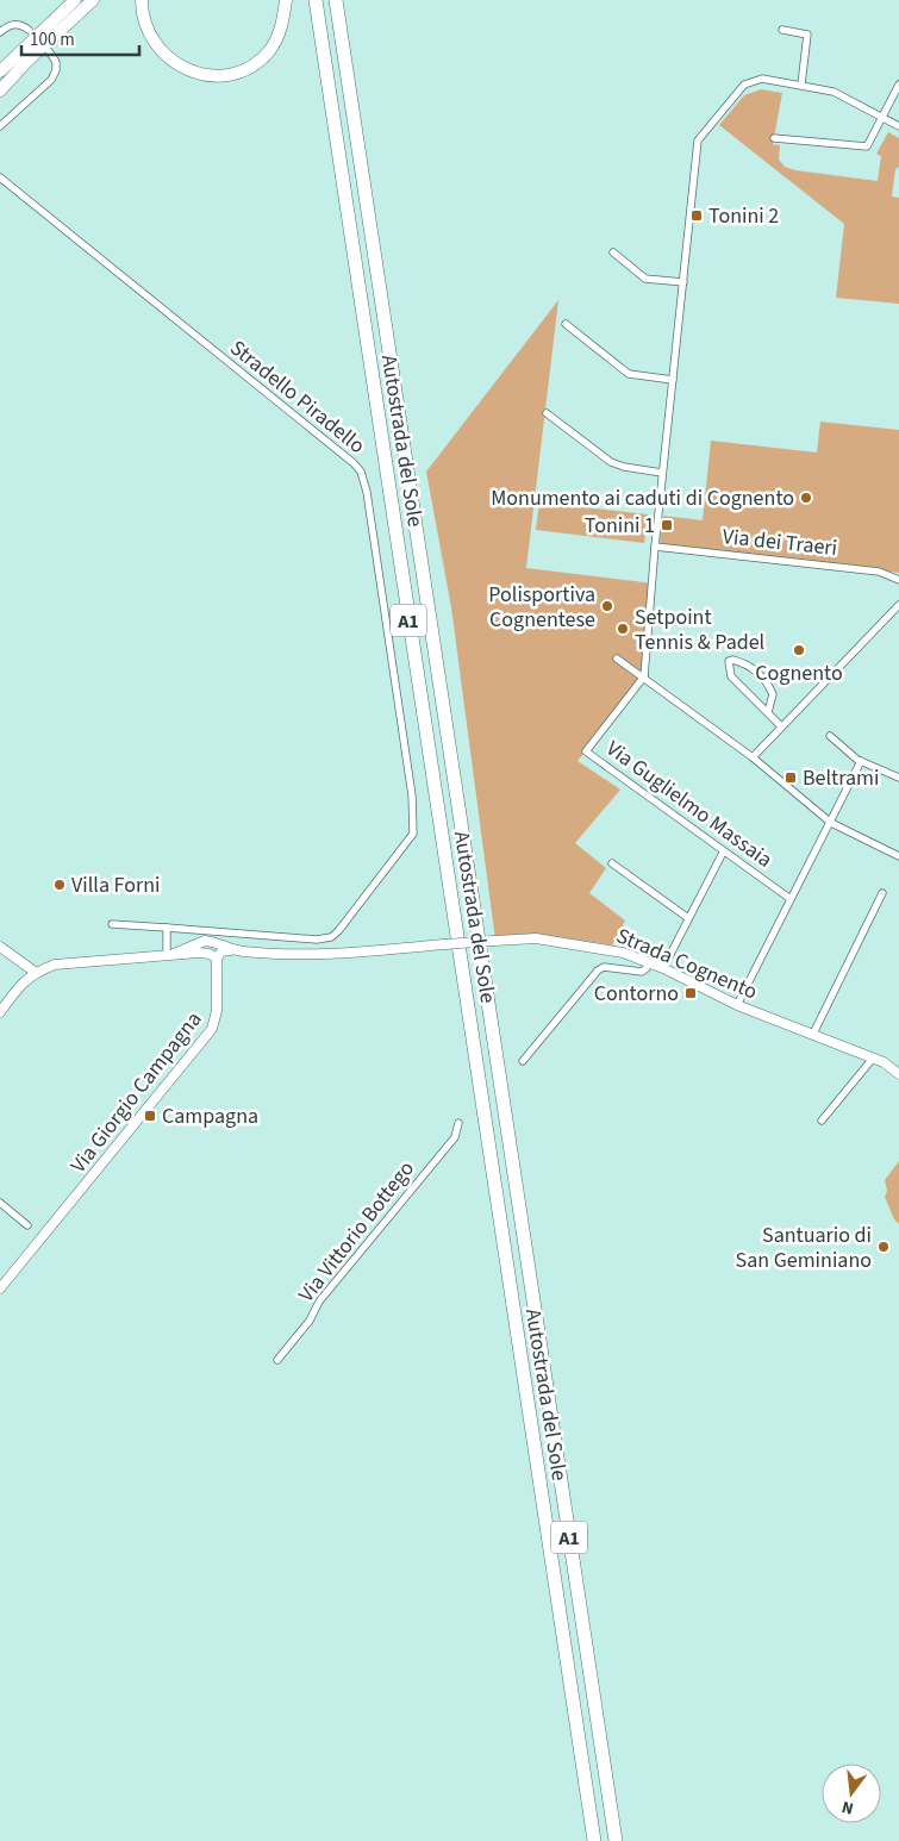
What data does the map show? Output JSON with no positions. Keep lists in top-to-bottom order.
{
  "streets": {
    "highway": ["Autostrada del Sole", "A1"],
    "street": [
      "Stradello Piradello",
      "Via dei Traeri",
      "Via Guglielmo Massaia",
      "Strada Cognento",
      "Via Giorgio Campagna",
      "Via Vittorio Bottego"
    ]
  },
  "crossings": [
    ["Strada Cognento", "Via Giorgio Campagna"]
  ],
  "places": {
    "transit": [
      "Tonini 2",
      "Tonini 1",
      "Beltrami",
      "Contorno",
      "Campagna"
    ],
    "other": [
      "Monumento ai caduti di Cognento",
      "Polisportiva Cognentese",
      "Setpoint Tennis & Padel",
      "Cognento",
      "Villa Forni",
      "Santuario di San Geminiano"
    ]
  },
  "scale_bar": "100 m",
  "north": "bottom"
}
